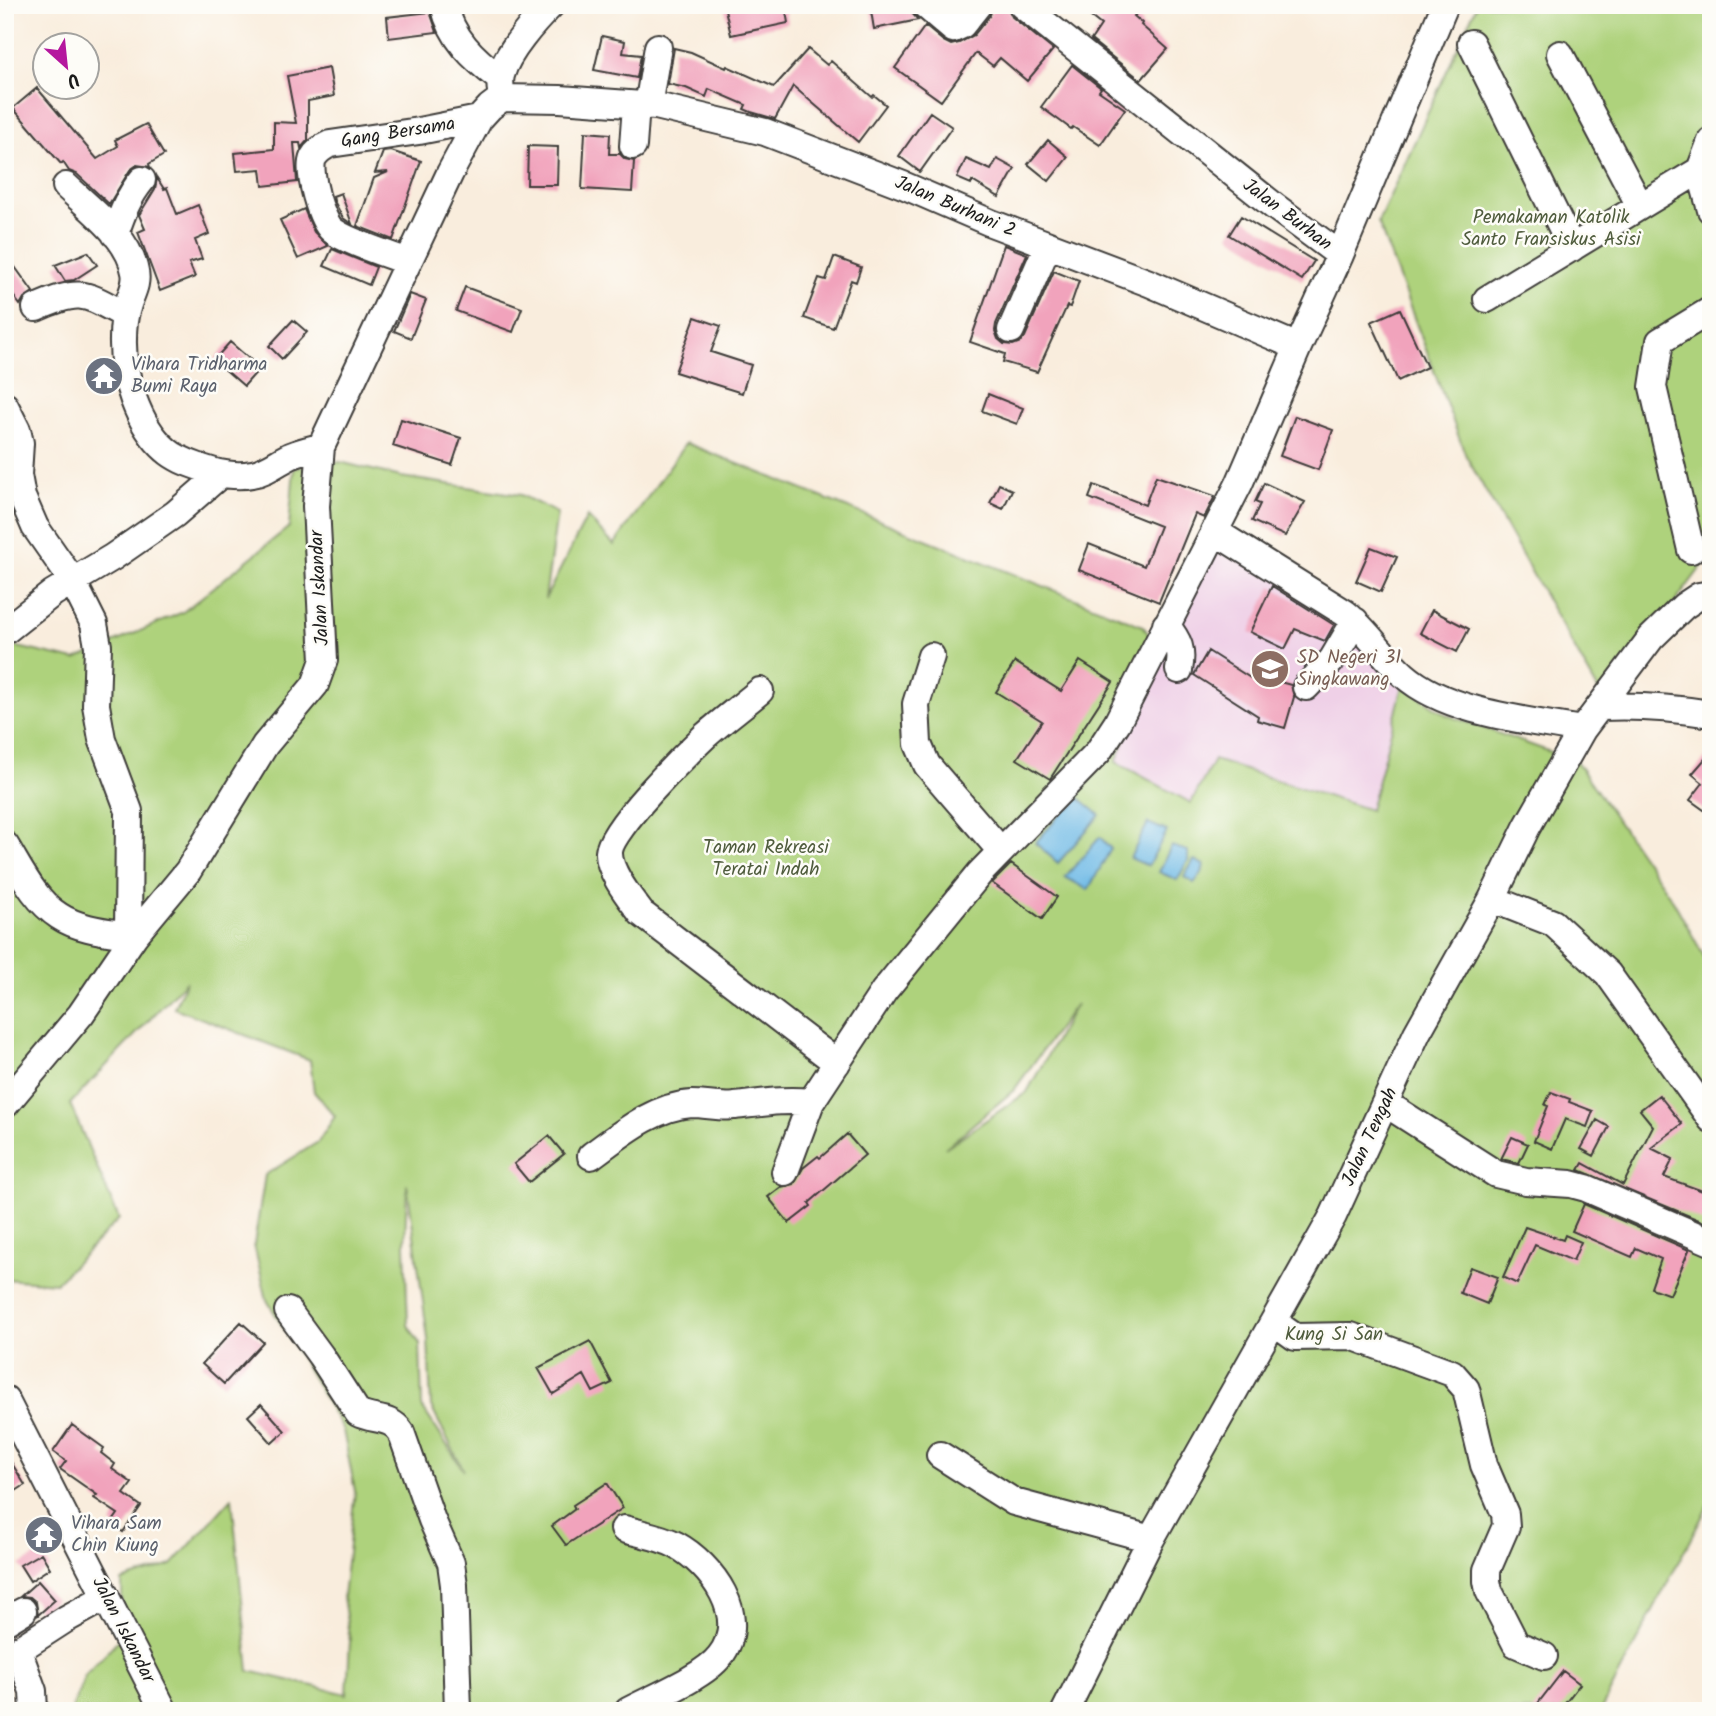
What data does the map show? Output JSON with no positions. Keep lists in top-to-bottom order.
{
  "streets": {
    "street": [
      "Gang Bersama",
      "Jalan Burhani 2",
      "Jalan Burhan",
      "Jalan Iskandar",
      "Jalan Tengah"
    ]
  },
  "crossings": [
    ["Gang Bersama", "Jalan Iskandar"],
    ["Jalan Burhani 2", "Jalan Iskandar"]
  ],
  "parks": ["Pemakaman Katolik Santo Fransiskus Asisi", "Taman Rekreasi Teratai Indah", "Kung Si San"],
  "places": {
    "temple": ["Vihara Tridharma Bumi Raya", "Vihara Sam Chin Kiung"],
    "school or university": ["SD Negeri 31 Singkawang"]
  },
  "north": "bottom right"
}
